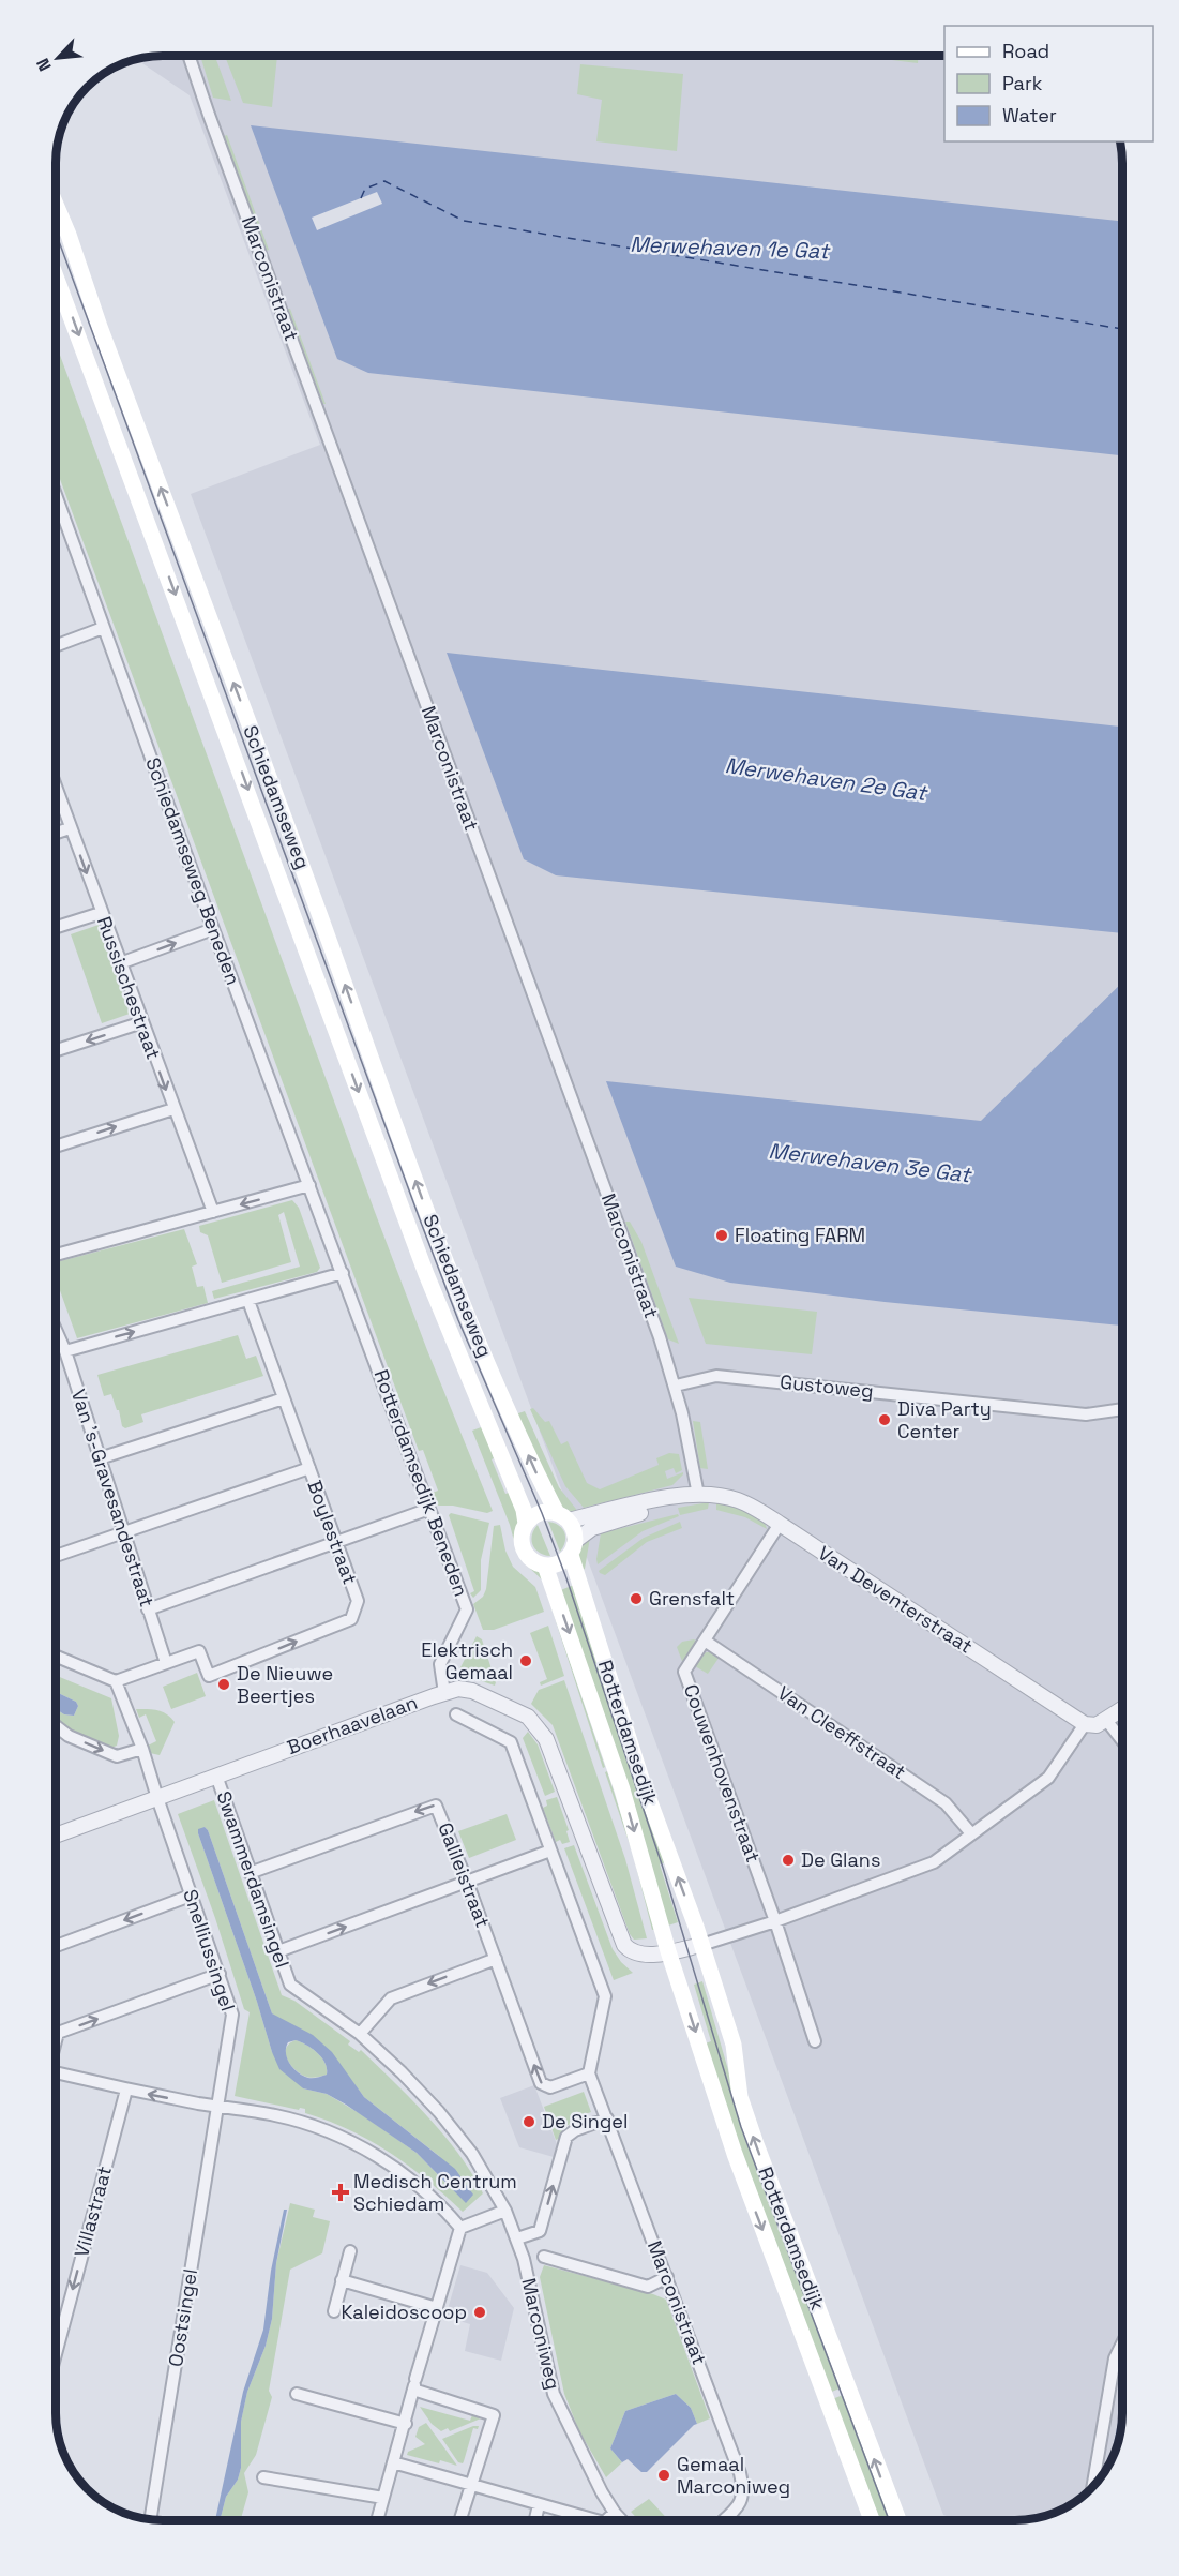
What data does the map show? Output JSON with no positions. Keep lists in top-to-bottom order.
{
  "streets": {
    "main road": ["Schiedamseweg", "Rotterdamsedijk"],
    "street": [
      "Marconistraat",
      "Schiedamseweg Beneden",
      "Russischestraat",
      "Gustoweg",
      "Rotterdamsedijk Beneden",
      "Van 's-Gravesandestraat",
      "Boylestraat",
      "Van Deventerstraat",
      "Boerhaavelaan",
      "Van Cleeffstraat",
      "Couwenhovenstraat",
      "Galileistraat",
      "Swammerdamsingel",
      "Snelliussingel",
      "Villastraat",
      "Oostsingel",
      "Marconiweg"
    ]
  },
  "crossings": [
    ["Marconistraat", "Gustoweg"],
    ["Marconistraat", "Van Deventerstraat"],
    ["Marconistraat", "Galileistraat"],
    ["Schiedamseweg", "Van Deventerstraat"],
    ["Schiedamseweg", "Rotterdamsedijk"],
    ["Schiedamseweg Beneden", "Rotterdamsedijk Beneden"],
    ["Rotterdamsedijk Beneden", "Boerhaavelaan"],
    ["Van 's-Gravesandestraat", "Boylestraat"],
    ["Van Deventerstraat", "Rotterdamsedijk"],
    ["Van Deventerstraat", "Couwenhovenstraat"],
    ["Boerhaavelaan", "Rotterdamsedijk"],
    ["Boerhaavelaan", "Swammerdamsingel"],
    ["Boerhaavelaan", "Snelliussingel"],
    ["Van Cleeffstraat", "Couwenhovenstraat"],
    ["Galileistraat", "Swammerdamsingel"],
    ["Swammerdamsingel", "Marconiweg"],
    ["Snelliussingel", "Oostsingel"]
  ],
  "one_way": ["Russischestraat", "Villastraat"],
  "water": ["Merwehaven 1e Gat", "Merwehaven 2e Gat", "Merwehaven 3e Gat"],
  "places": {
    "other": [
      "Floating FARM",
      "Diva Party Center",
      "Grensfalt",
      "Elektrisch Gemaal",
      "De Nieuwe Beertjes",
      "De Glans",
      "De Singel",
      "Kaleidoscoop",
      "Gemaal Marconiweg"
    ],
    "health": ["Medisch Centrum Schiedam"]
  },
  "legend": ["Road", "Park", "Water"],
  "north": "bottom left"
}
